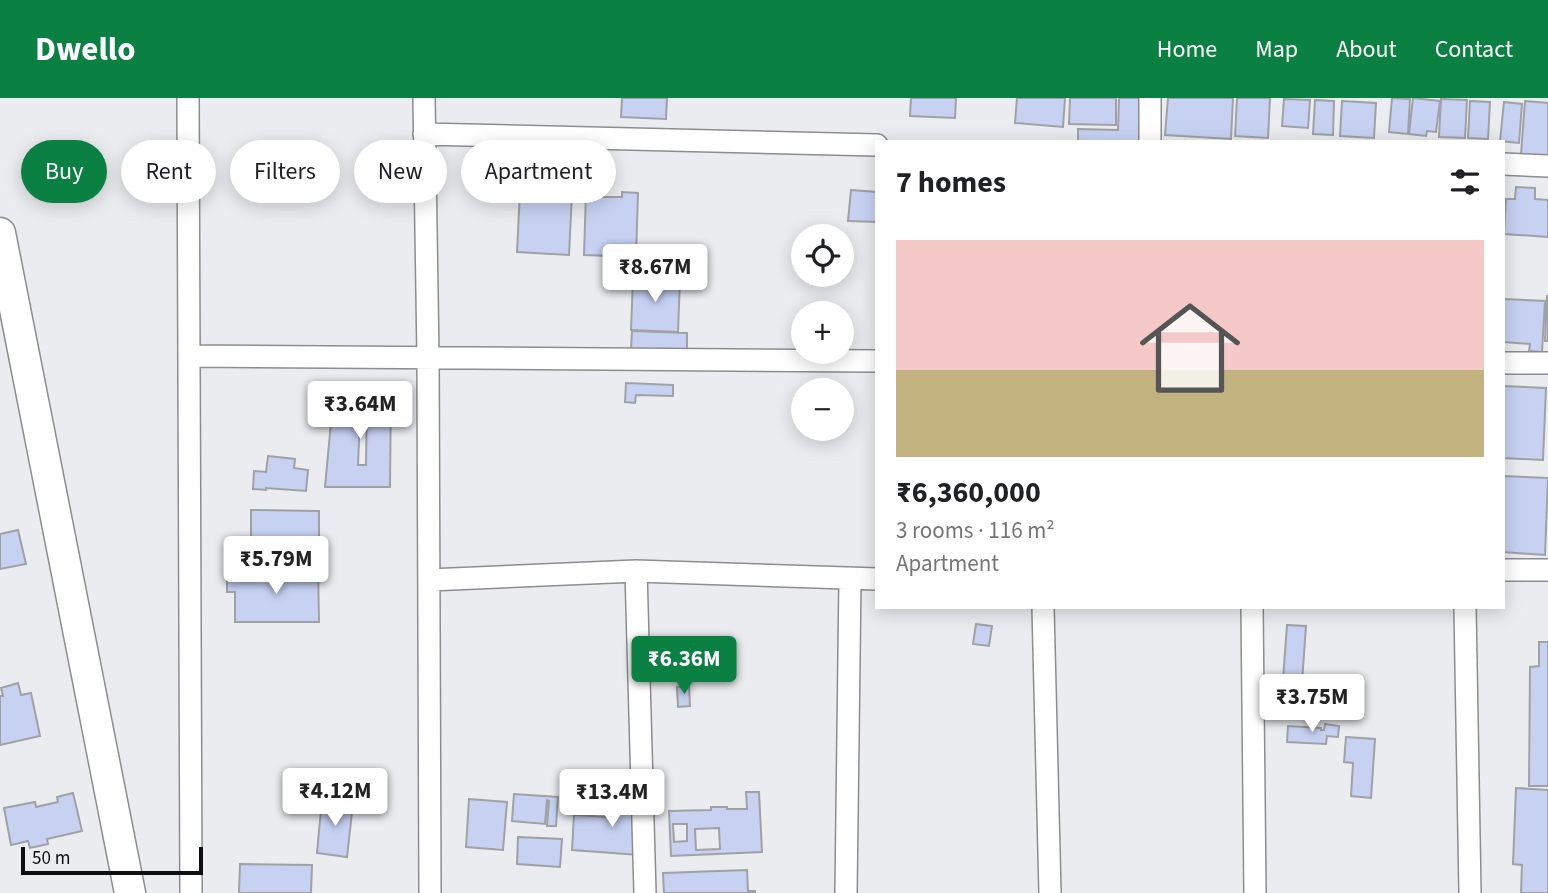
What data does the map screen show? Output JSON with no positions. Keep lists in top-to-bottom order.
{
  "scale_bar": "50 m",
  "page": {
    "header": "Dwello",
    "nav": [
      "Home",
      "Map",
      "About",
      "Contact"
    ],
    "chip": [
      "Buy",
      "Rent",
      "Filters",
      "New",
      "Apartment"
    ],
    "heading": "7 homes",
    "map_buttons": ["+", "−"],
    "list": [
      {
        "name": "₹6,360,000",
        "note": "3 rooms · 116 m² · Apartment"
      }
    ],
    "price": [
      "₹8.67M",
      "₹3.64M",
      "₹5.79M",
      "₹6.36M",
      "₹3.75M",
      "₹4.12M",
      "₹13.4M"
    ],
    "scale": "50 m"
  }
}
